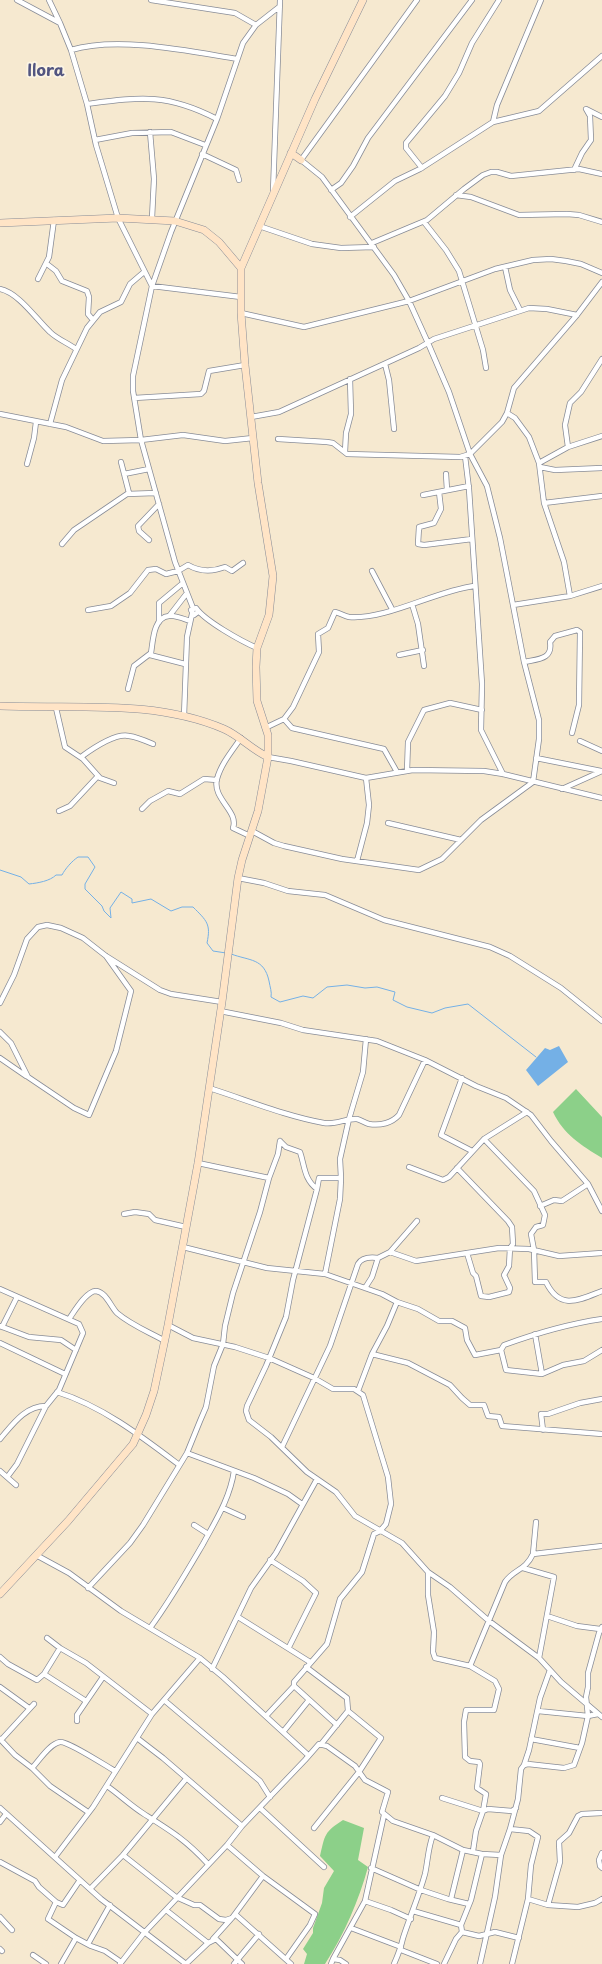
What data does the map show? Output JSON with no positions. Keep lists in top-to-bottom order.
{
  "districts": ["Ilora"]
}
